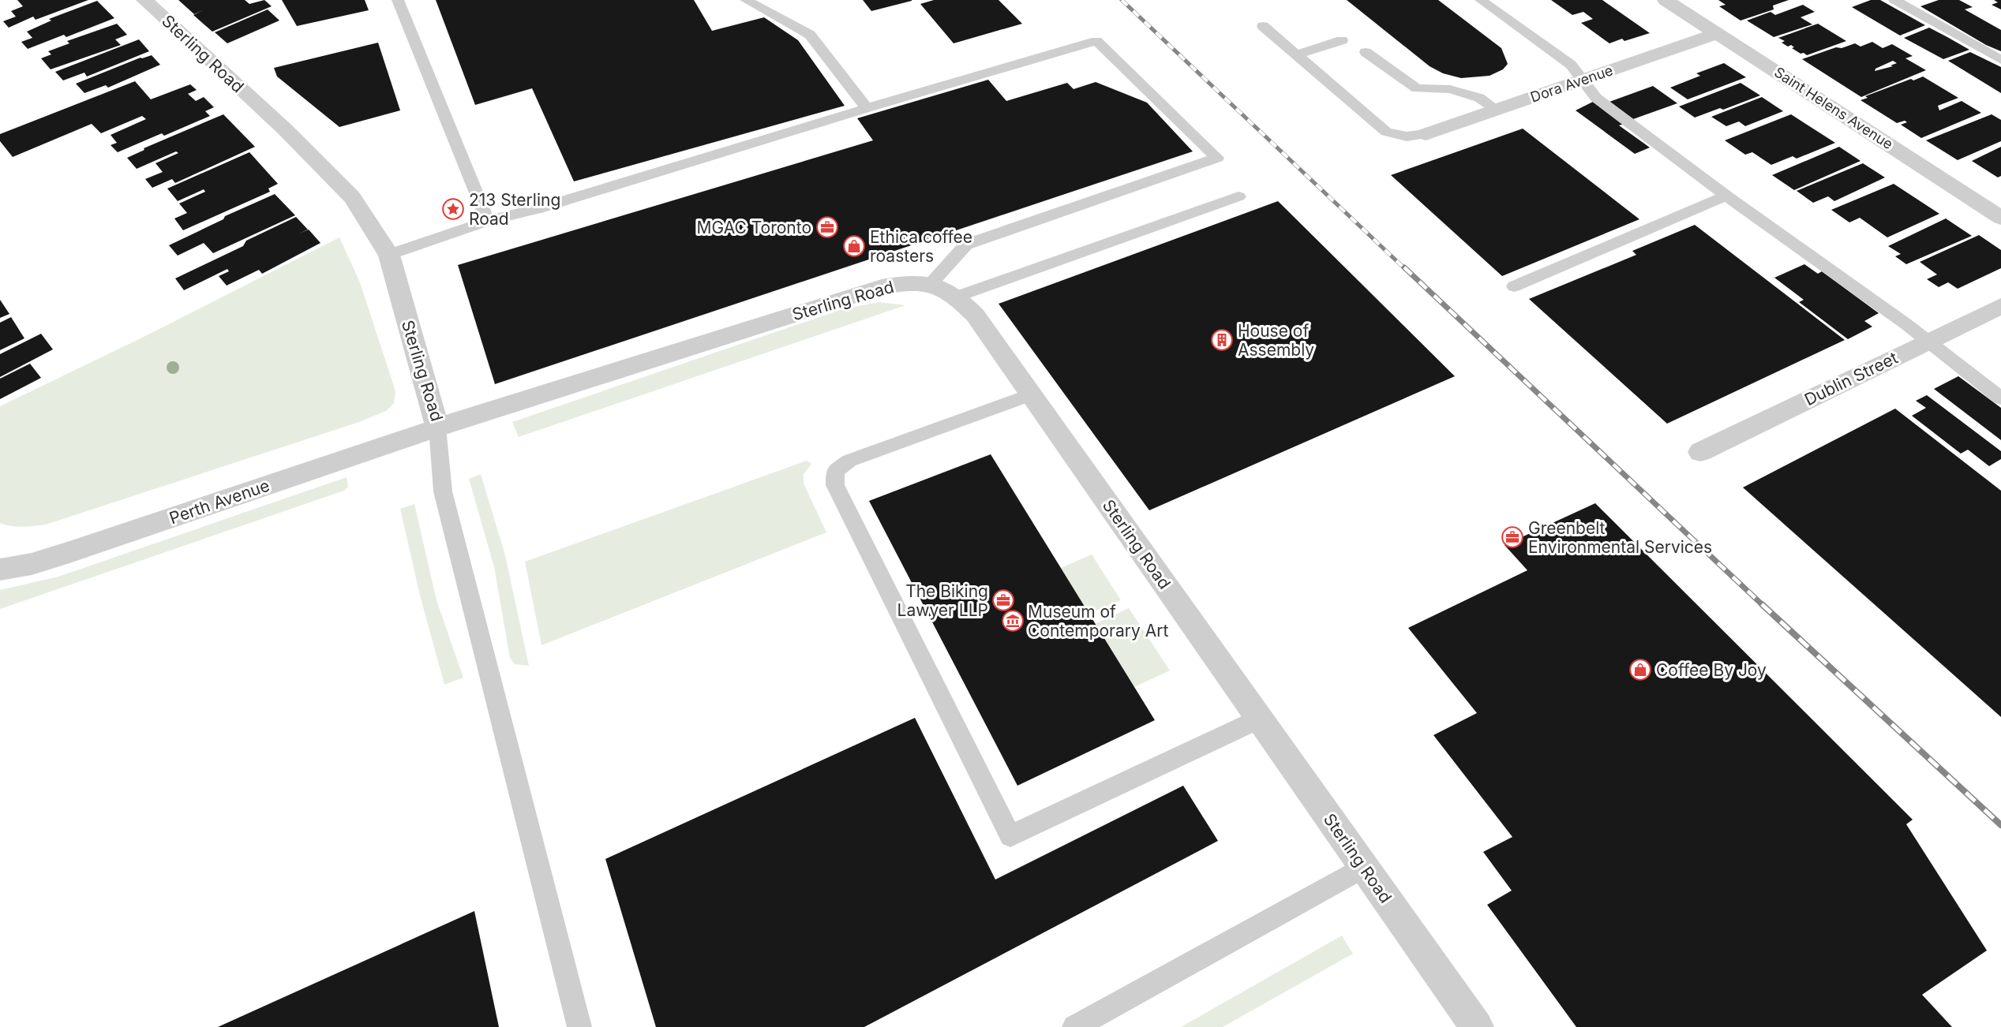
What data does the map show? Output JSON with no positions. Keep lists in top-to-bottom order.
{
  "streets": {
    "street": [
      "Sterling Road",
      "Dora Avenue",
      "Saint Helens Avenue",
      "Dublin Street",
      "Perth Avenue"
    ]
  },
  "crossings": [
    ["Sterling Road", "Perth Avenue"],
    ["Dora Avenue", "Saint Helens Avenue"]
  ],
  "places": {
    "place": ["213 Sterling Road"],
    "office": ["MGAC Toronto", "Greenbelt Environmental Services", "The Biking Lawyer LLP"],
    "shop": ["Ethica coffee roasters", "Coffee By Joy"],
    "building": ["House of Assembly"],
    "museum": ["Museum of Contemporary Art"]
  }
}
